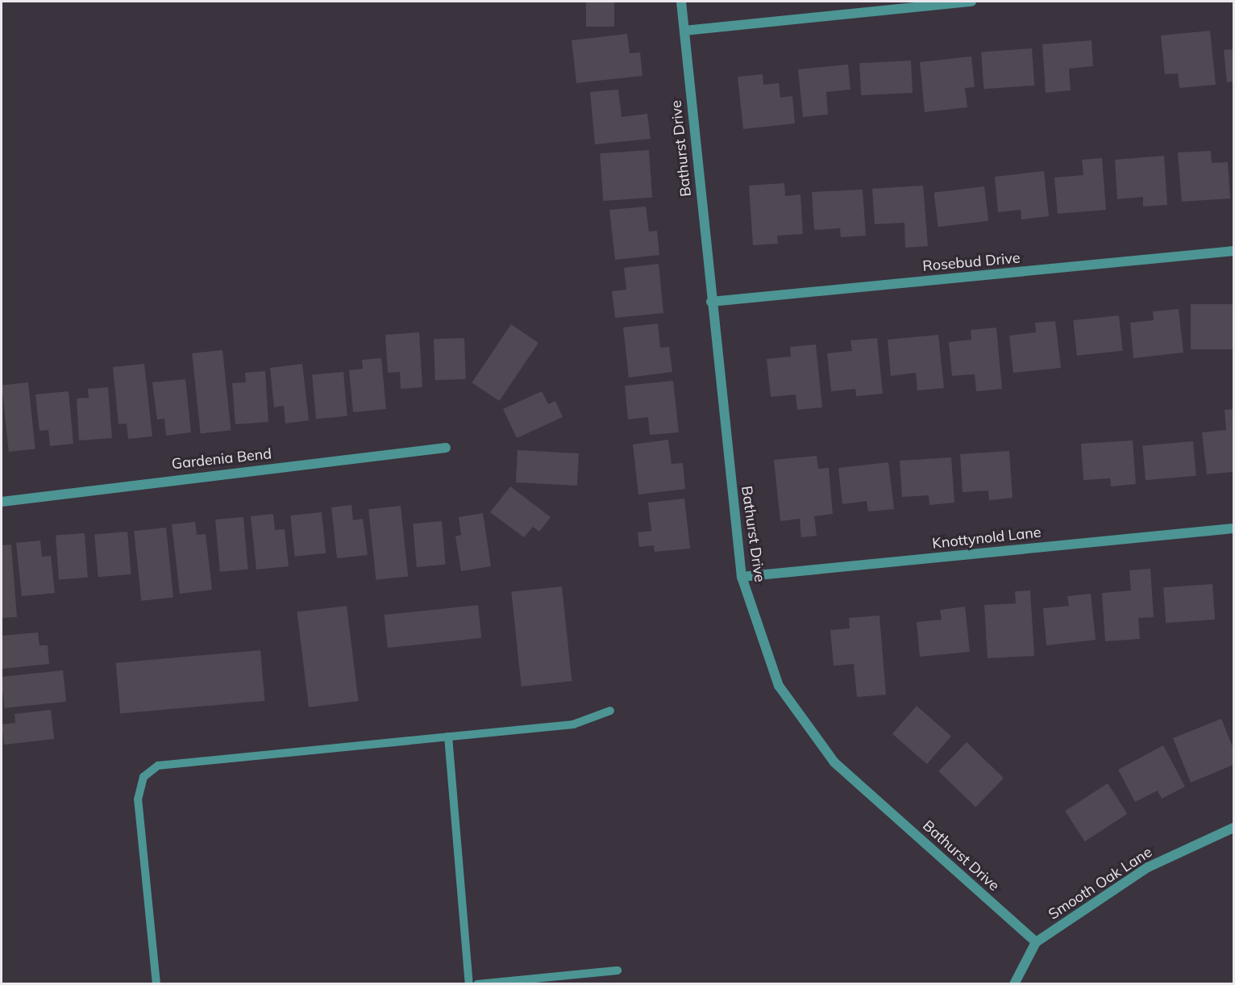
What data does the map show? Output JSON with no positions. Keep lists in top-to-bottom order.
{
  "streets": {
    "street": [
      "Bathurst Drive",
      "Rosebud Drive",
      "Gardenia Bend",
      "Knottynold Lane",
      "Smooth Oak Lane"
    ]
  },
  "crossings": [
    ["Bathurst Drive", "Rosebud Drive"],
    ["Bathurst Drive", "Knottynold Lane"],
    ["Bathurst Drive", "Smooth Oak Lane"]
  ]
}
